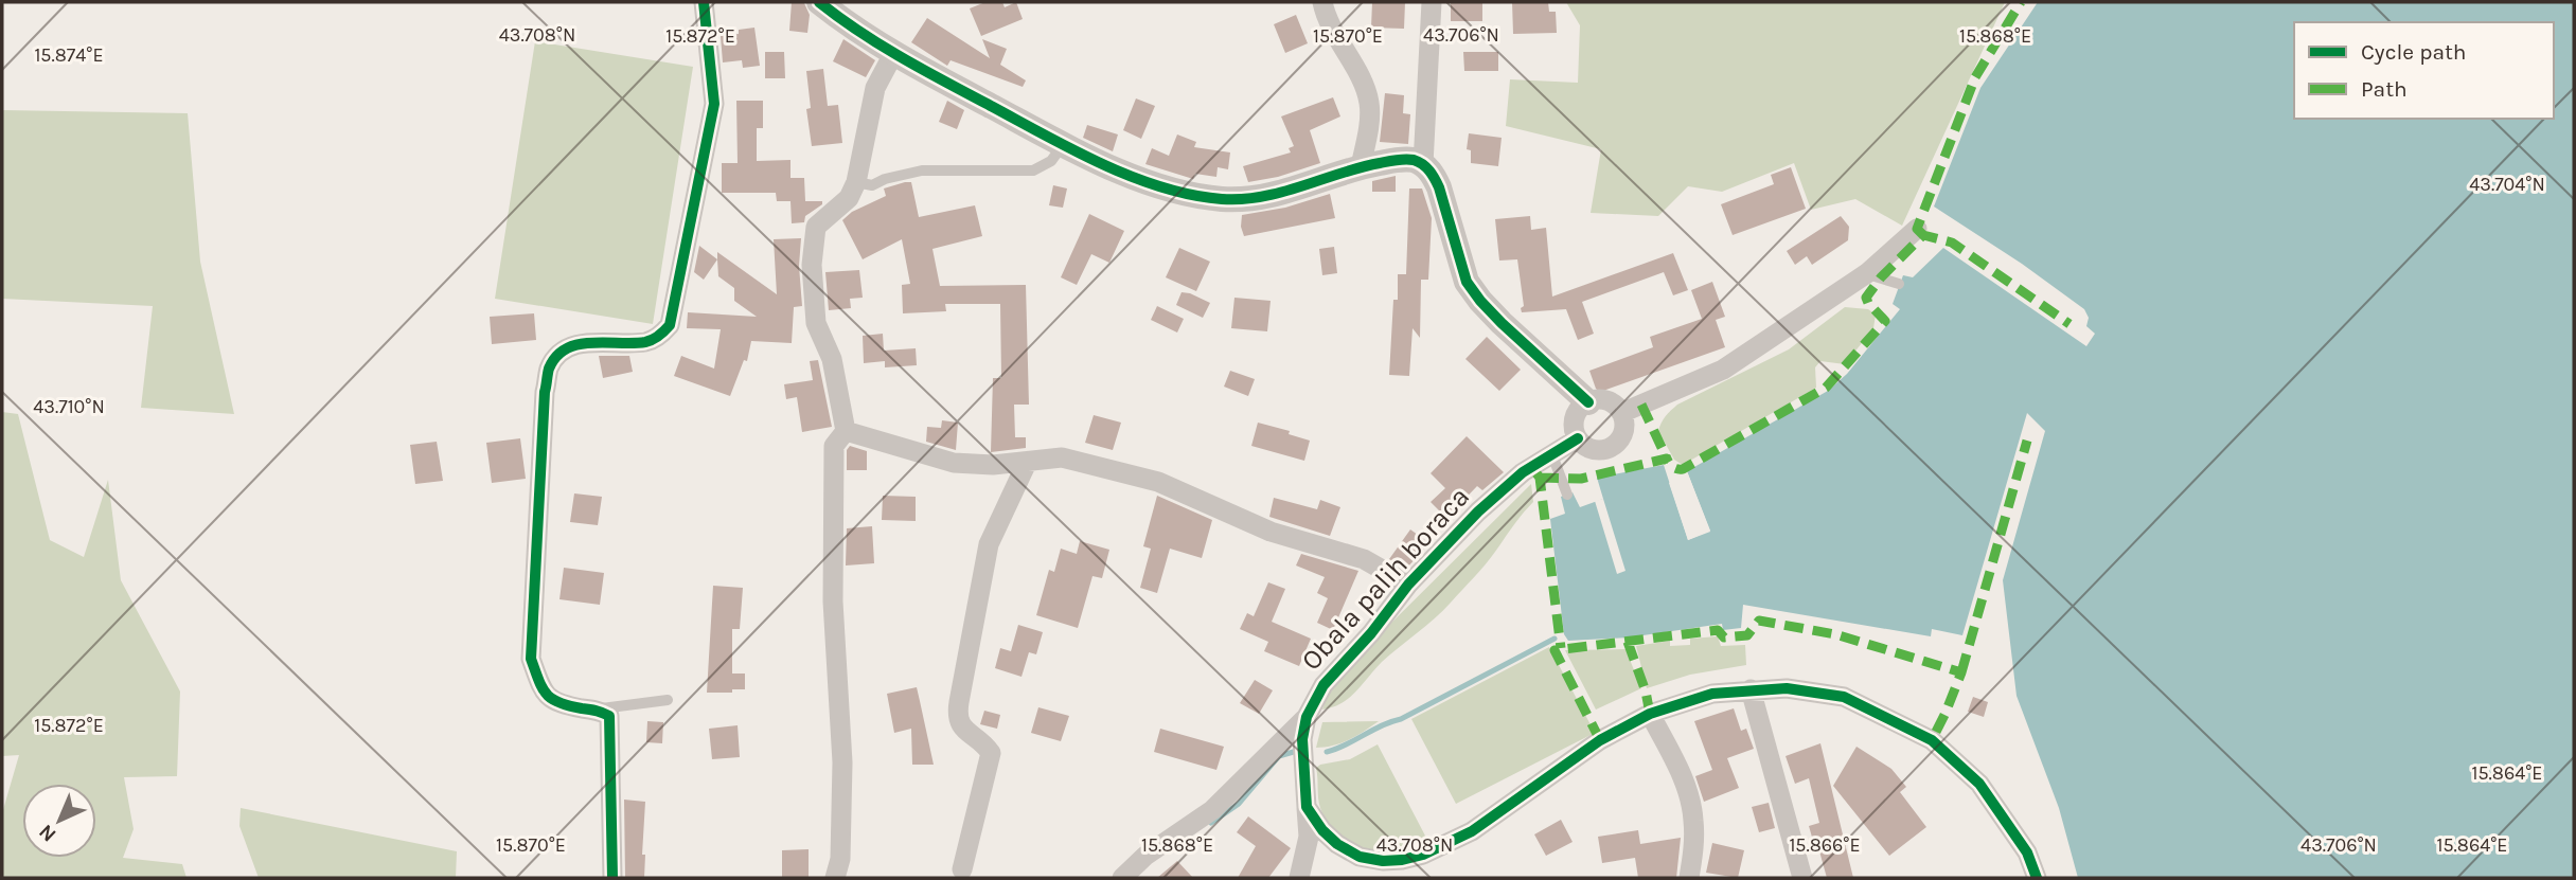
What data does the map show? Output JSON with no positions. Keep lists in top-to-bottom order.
{
  "streets": {
    "street": ["Obala palih boraca"]
  },
  "legend": ["Cycle path", "Path"],
  "north": "bottom left",
  "coordinates": [
    "43.708°N",
    "43.706°N",
    "15.872°E",
    "15.870°E",
    "15.868°E",
    "15.874°E",
    "43.704°N",
    "43.710°N",
    "15.864°E",
    "15.866°E"
  ]
}
